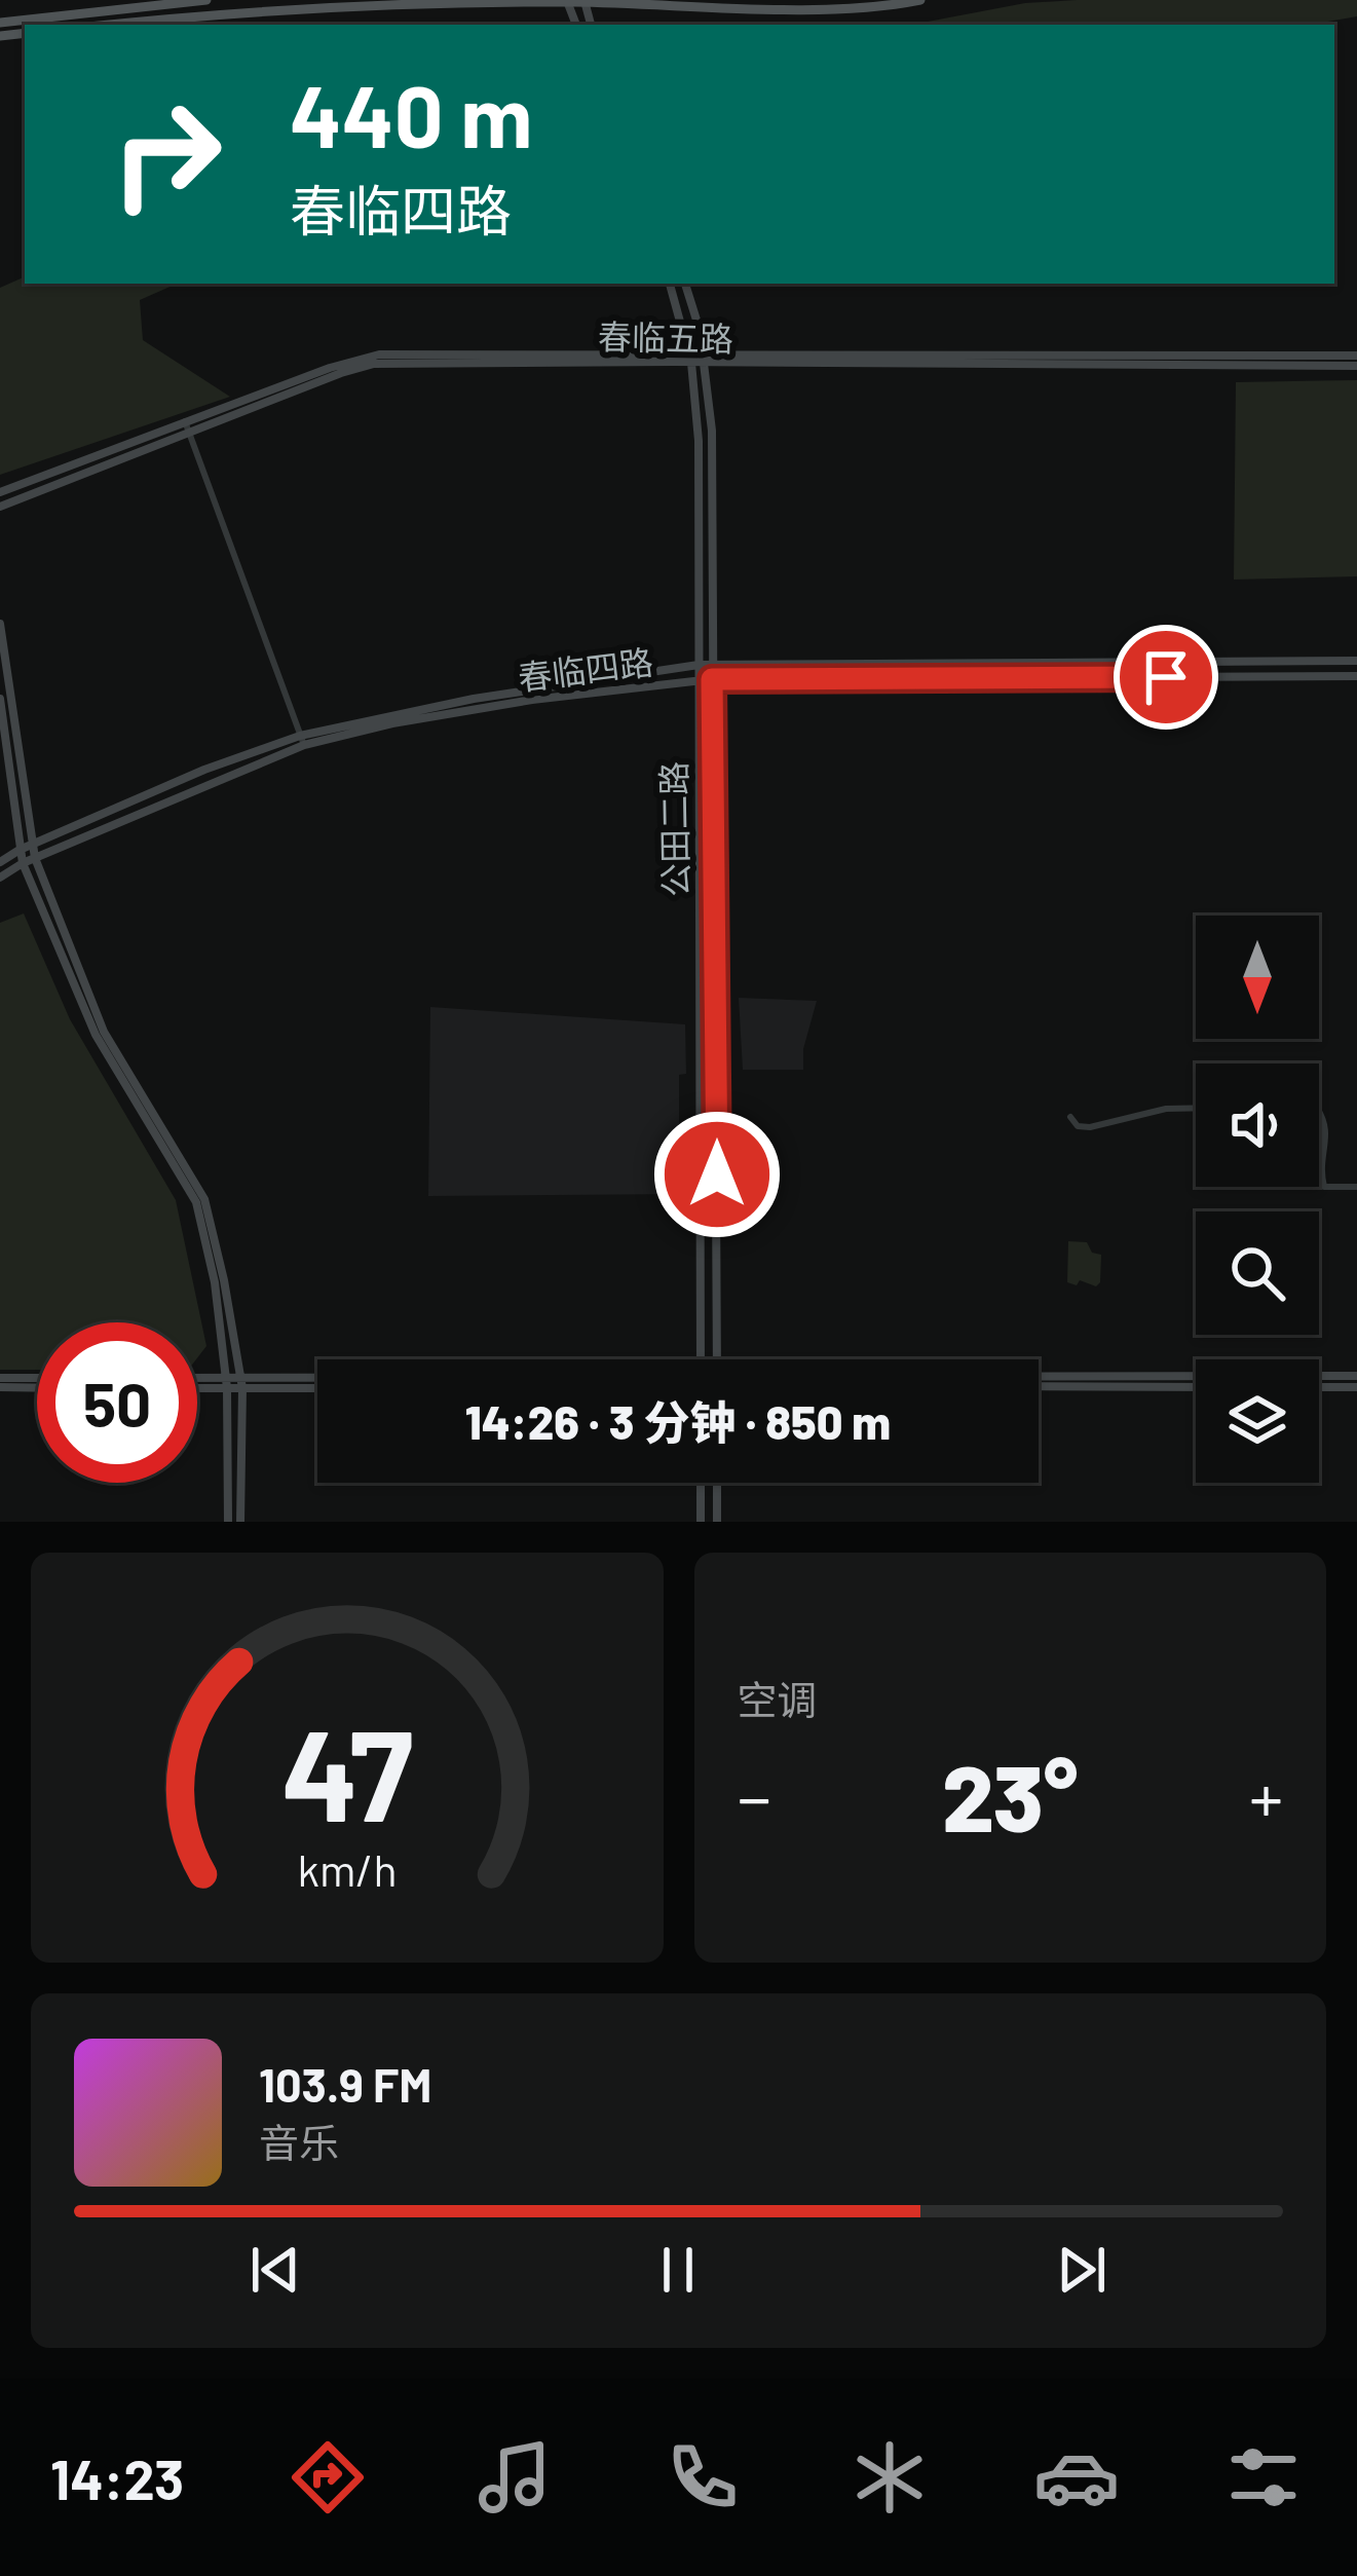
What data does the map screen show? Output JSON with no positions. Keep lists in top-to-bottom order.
{
  "streets": {
    "street": ["春临五路", "春临四路", "公田二路"]
  },
  "crossings": [
    ["春临五路", "公田二路"],
    ["春临四路", "公田二路"]
  ],
  "north": "bottom",
  "page": {
    "turn": ["440 m", "春临四路"],
    "limit": "50",
    "trip": "14:26 · 3 分钟 · 850 m",
    "tile": "空调",
    "heat": ["−", "23°", "+"],
    "song": ["103.9 FM", "音乐"],
    "tabs": "14:23",
    "gauge": ["47", "km/h"]
  }
}
